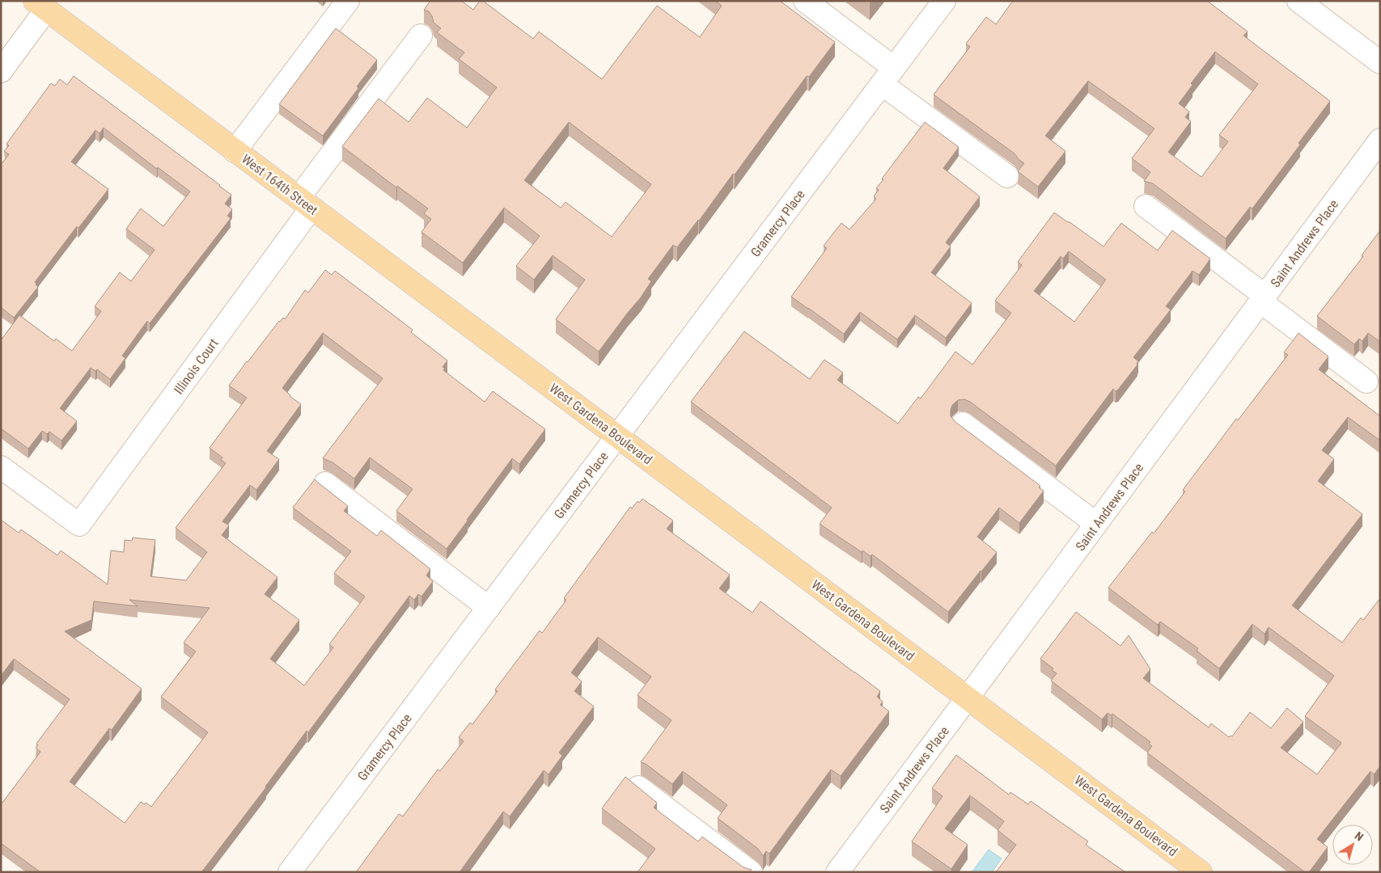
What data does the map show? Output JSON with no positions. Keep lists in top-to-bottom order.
{
  "streets": {
    "main road": ["West 164th Street", "West Gardena Boulevard"],
    "street": ["Gramercy Place", "Saint Andrews Place", "Illinois Court"]
  },
  "crossings": [
    ["West 164th Street", "Illinois Court"],
    ["West 164th Street", "West Gardena Boulevard"],
    ["Gramercy Place", "West Gardena Boulevard"],
    ["Saint Andrews Place", "West Gardena Boulevard"]
  ],
  "north": "top right"
}
